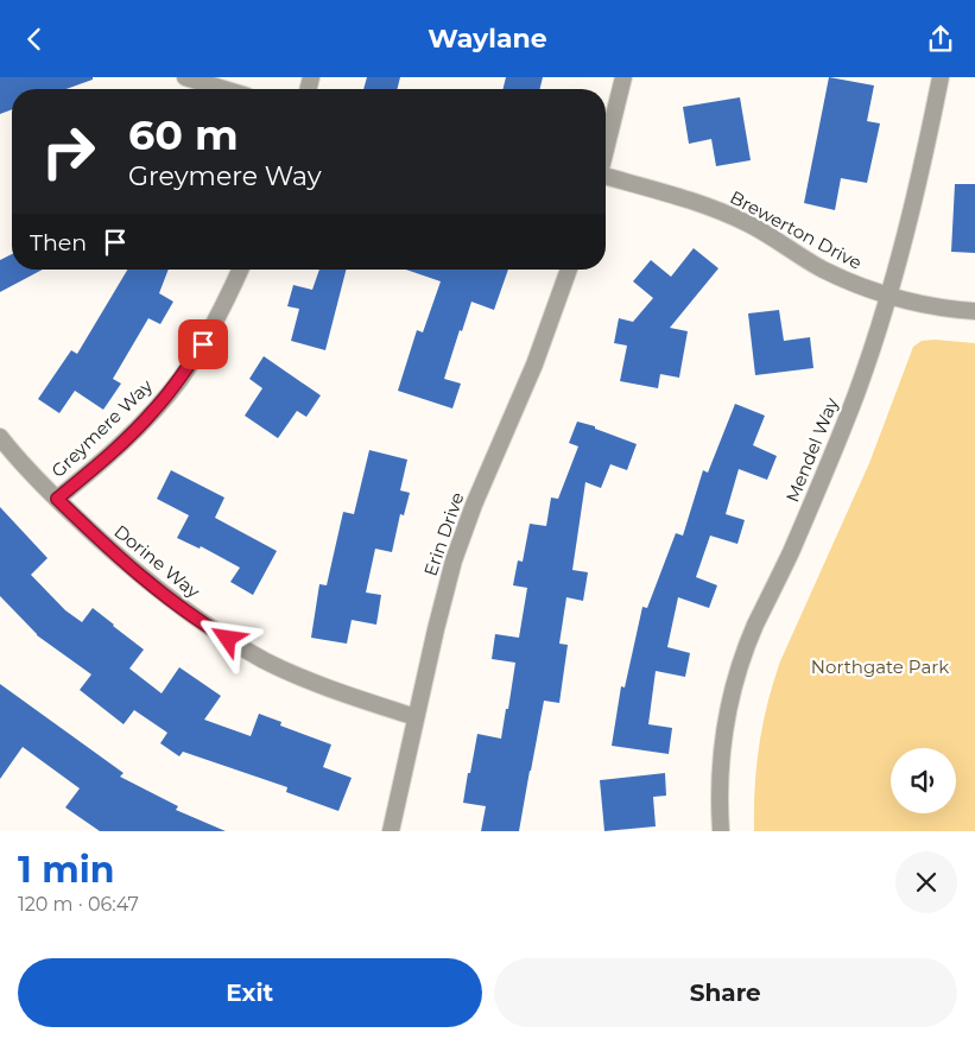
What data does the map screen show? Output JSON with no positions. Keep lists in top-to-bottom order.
{
  "streets": {
    "street": [
      "Brewerton Drive",
      "Greymere Way",
      "Mendel Way",
      "Erin Drive",
      "Dorine Way"
    ]
  },
  "crossings": [
    ["Brewerton Drive", "Mendel Way"],
    ["Greymere Way", "Dorine Way"],
    ["Erin Drive", "Dorine Way"]
  ],
  "parks": ["Northgate Park"],
  "page": {
    "header": "Waylane",
    "turn": ["60 m", "Greymere Way"],
    "then": "Then",
    "heading": ["1 min", "120 m · 06:47"],
    "buttons": ["Exit", "Share"]
  }
}
